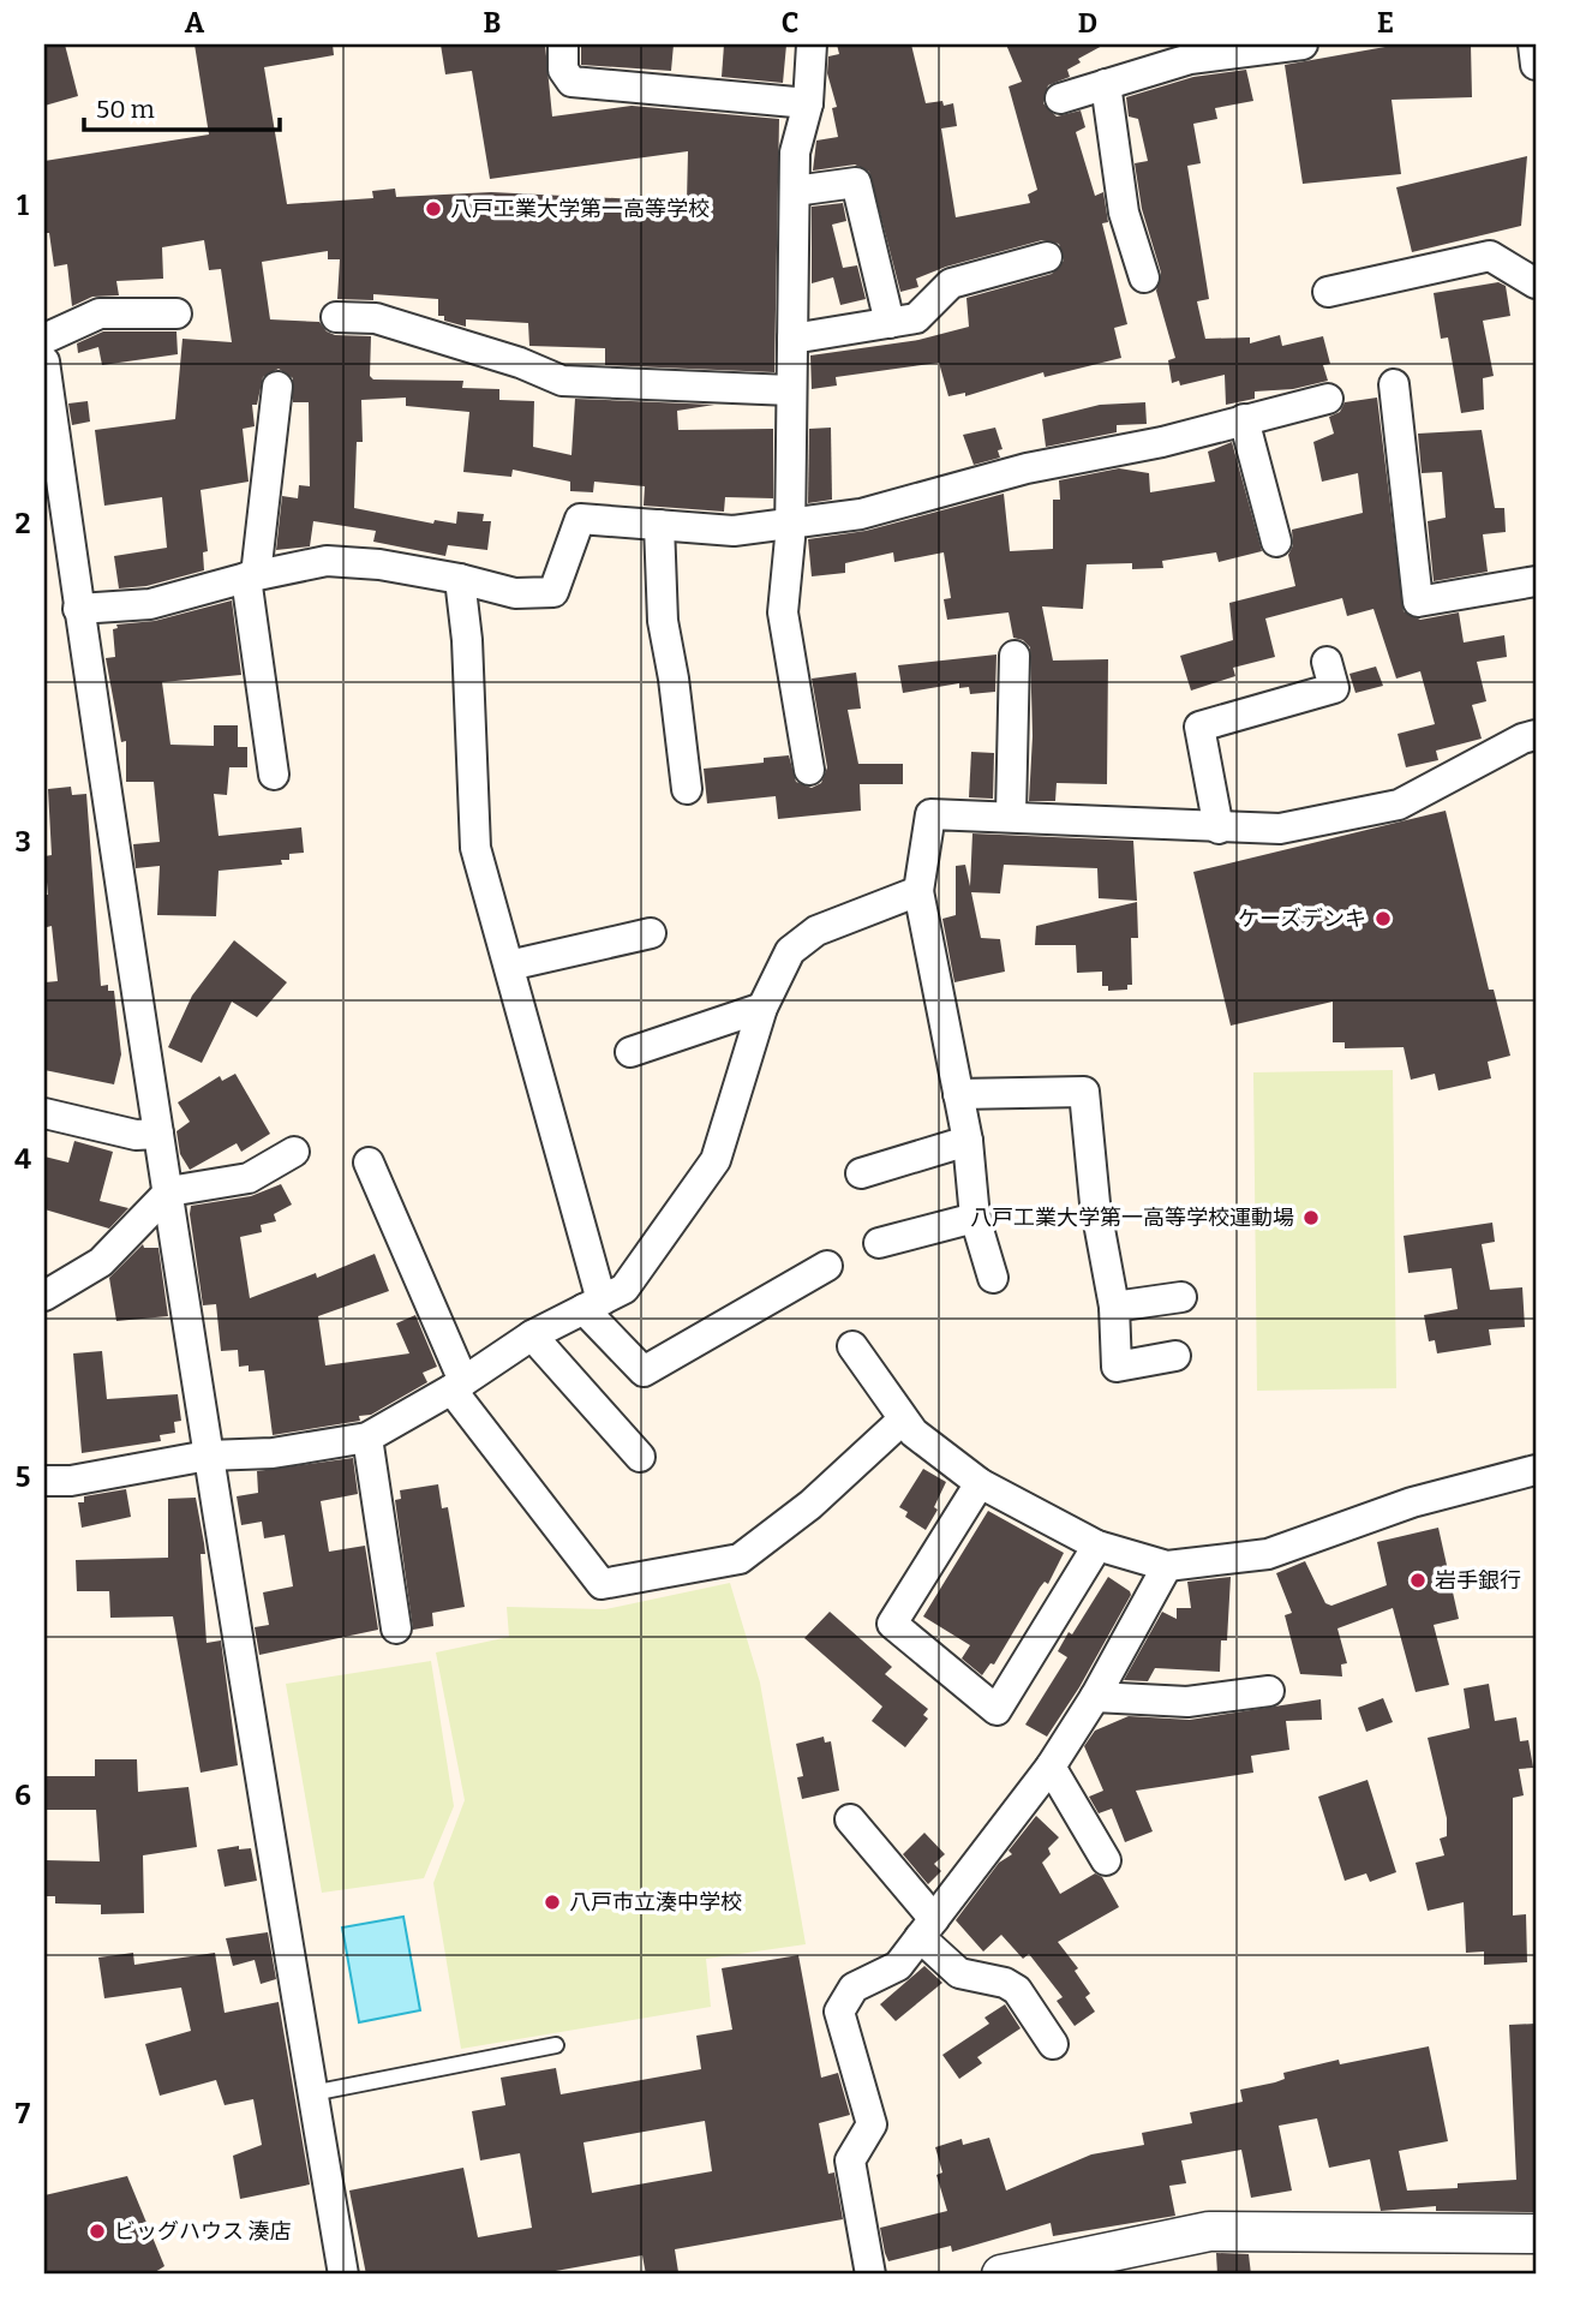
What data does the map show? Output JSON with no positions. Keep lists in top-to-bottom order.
{
  "places": [
    "八戸工業大学第一高等学校",
    "ケーズデンキ",
    "八戸工業大学第一高等学校運動場",
    "岩手銀行",
    "八戸市立湊中学校",
    "ビッグハウス 湊店"
  ],
  "scale_bar": "50 m",
  "grid": {
    "columns": [
      "A",
      "B",
      "C",
      "D",
      "E"
    ],
    "rows": [
      "1",
      "2",
      "3",
      "4",
      "5",
      "6",
      "7"
    ]
  }
}
